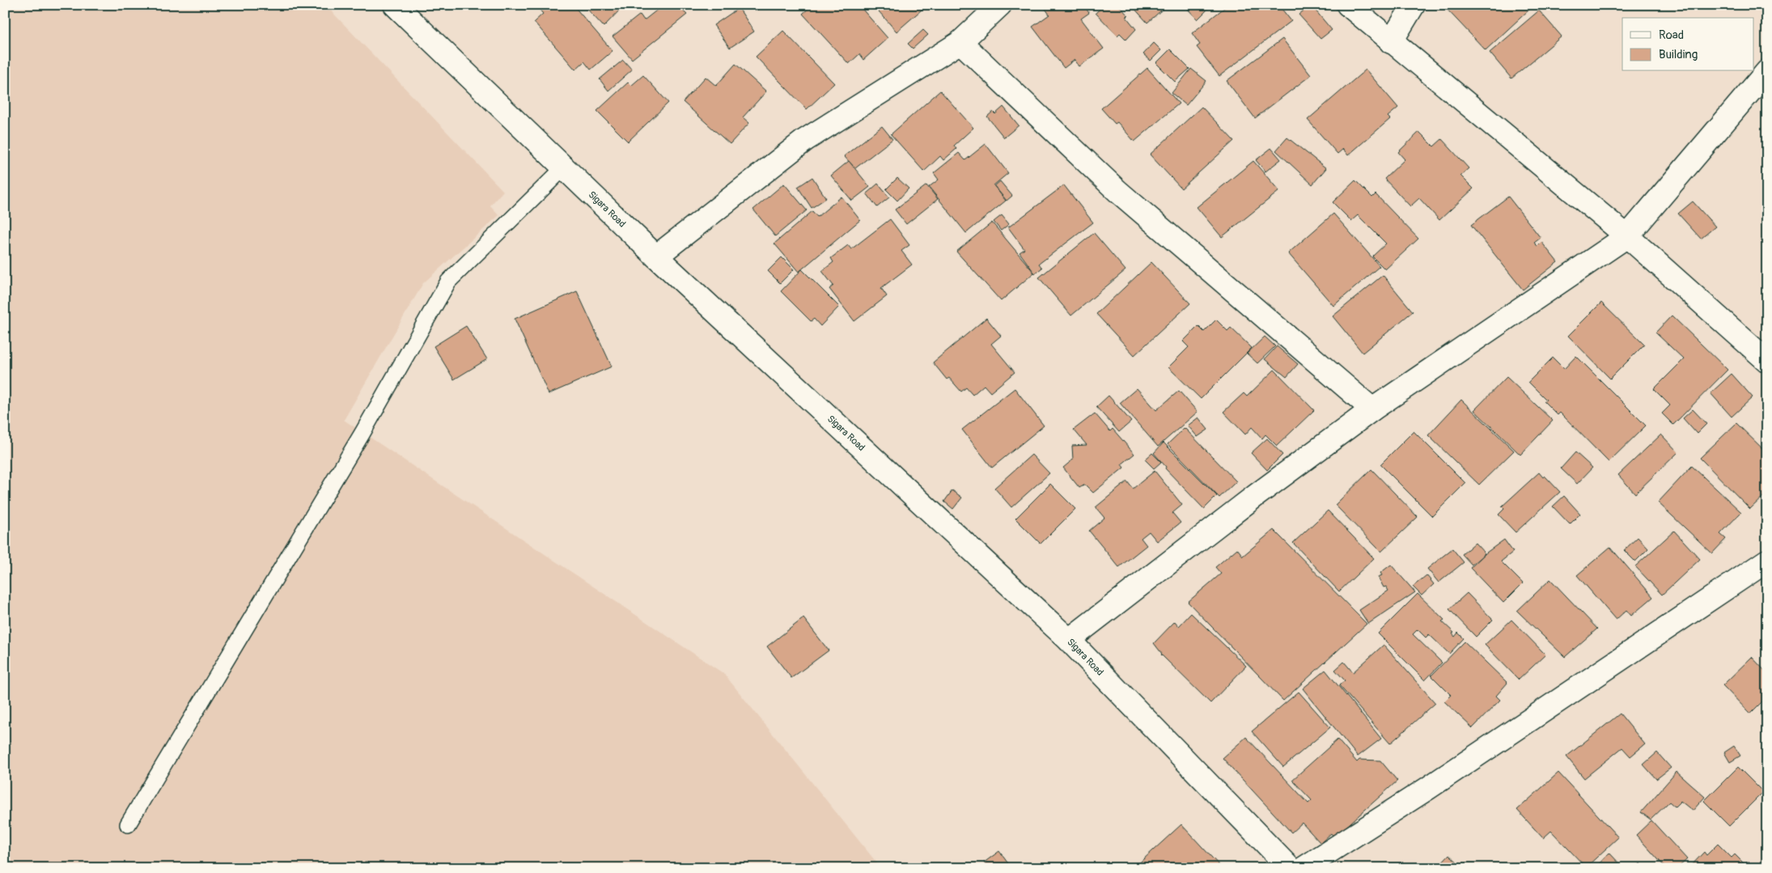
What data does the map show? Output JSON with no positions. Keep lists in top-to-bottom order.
{
  "streets": {
    "street": ["Sigara Road"]
  },
  "legend": ["Road", "Building"]
}
